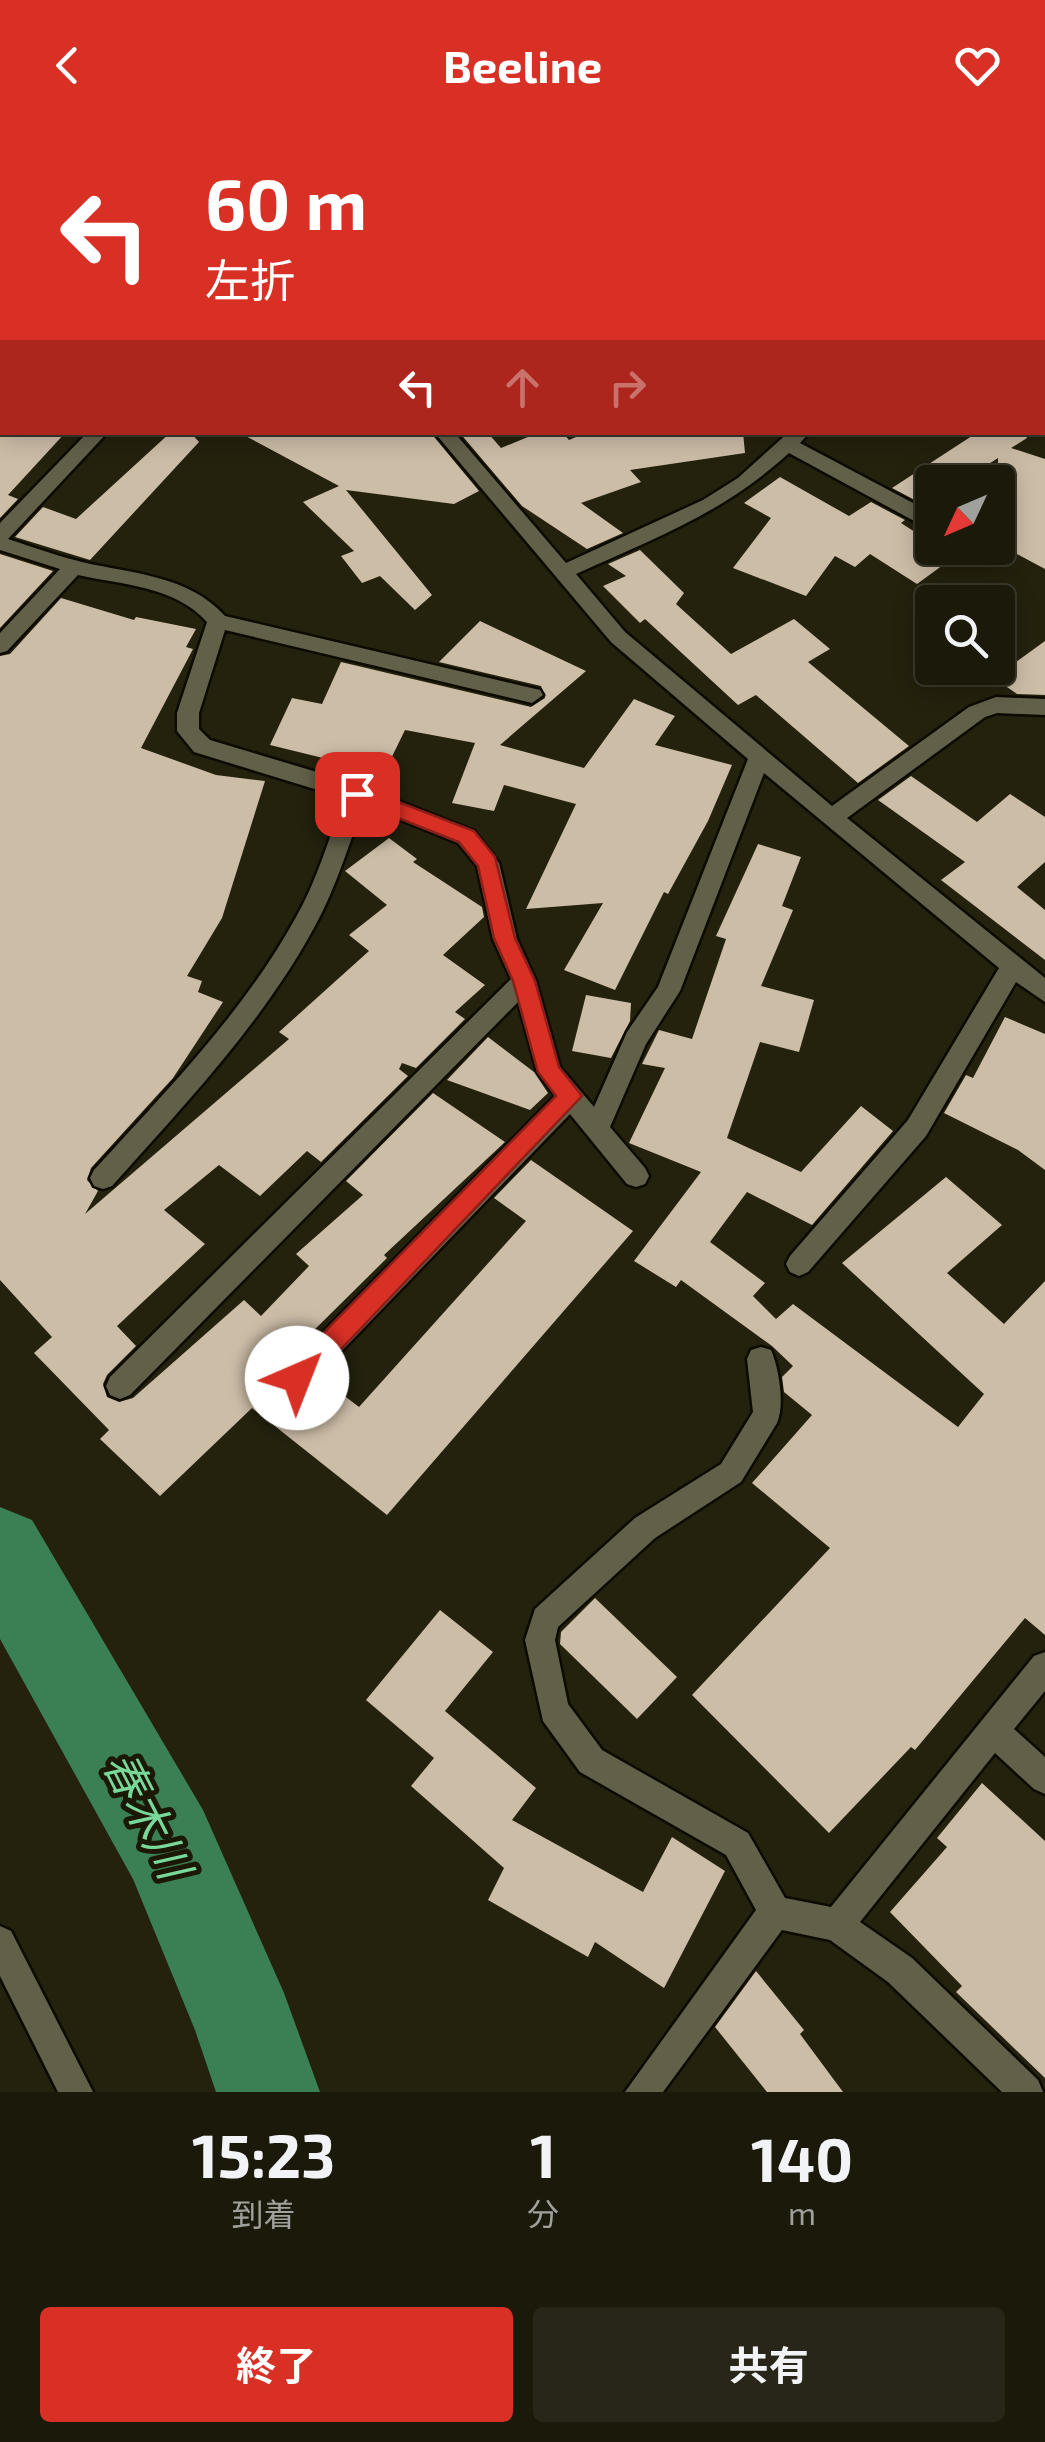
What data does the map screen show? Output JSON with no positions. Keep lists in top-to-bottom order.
{
  "water": ["春木川"],
  "north": "bottom left",
  "page": {
    "header": "Beeline",
    "turn": ["60 m", "左折"],
    "eta": [
      "15:23",
      "到着",
      "1",
      "分",
      "140",
      "m"
    ],
    "buttons": ["終了", "共有"]
  }
}
